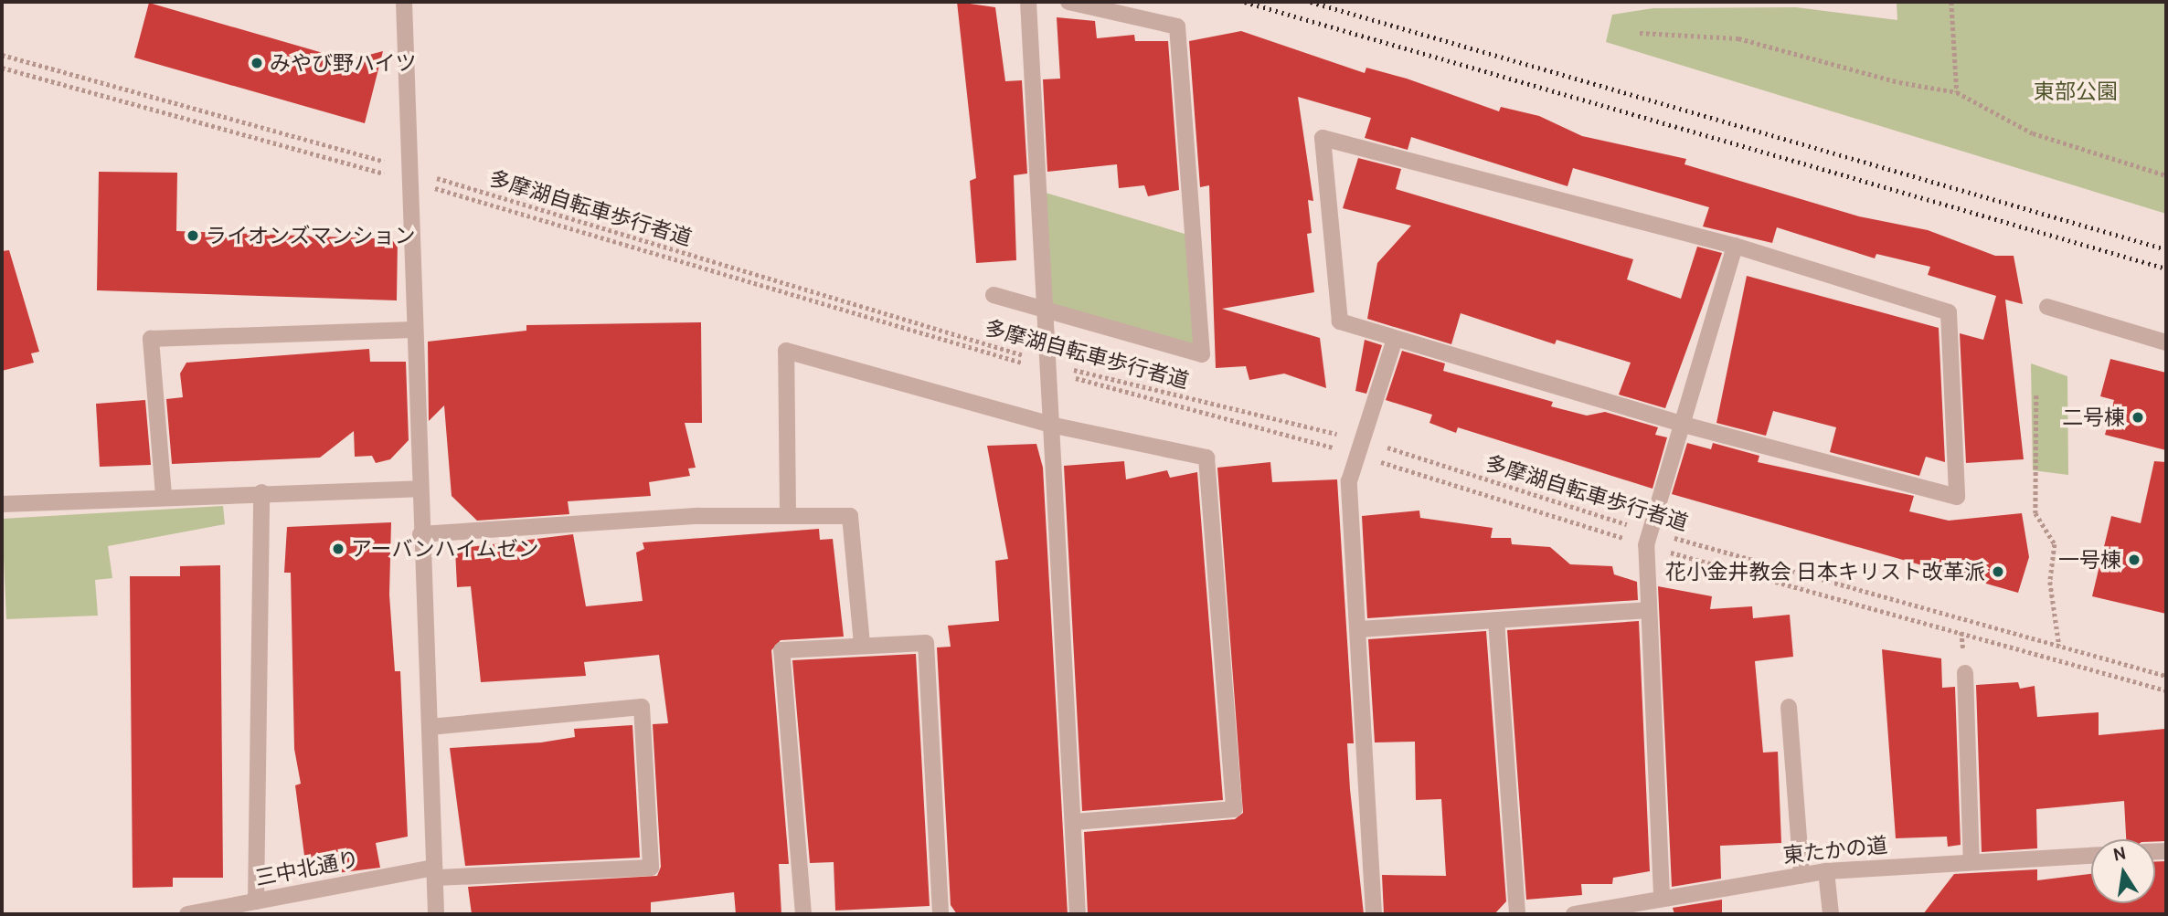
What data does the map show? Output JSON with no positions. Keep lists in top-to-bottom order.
{
  "streets": {
    "street": ["東たかの道", "三中北通り"],
    "path": ["多摩湖自転車歩行者道"]
  },
  "parks": ["東部公園"],
  "places": [
    "みやび野ハイツ",
    "ライオンズマンション",
    "二号棟",
    "アーバンハイムゼン",
    "一号棟",
    "花小金井教会 日本キリスト改革派"
  ],
  "north": "top"
}
